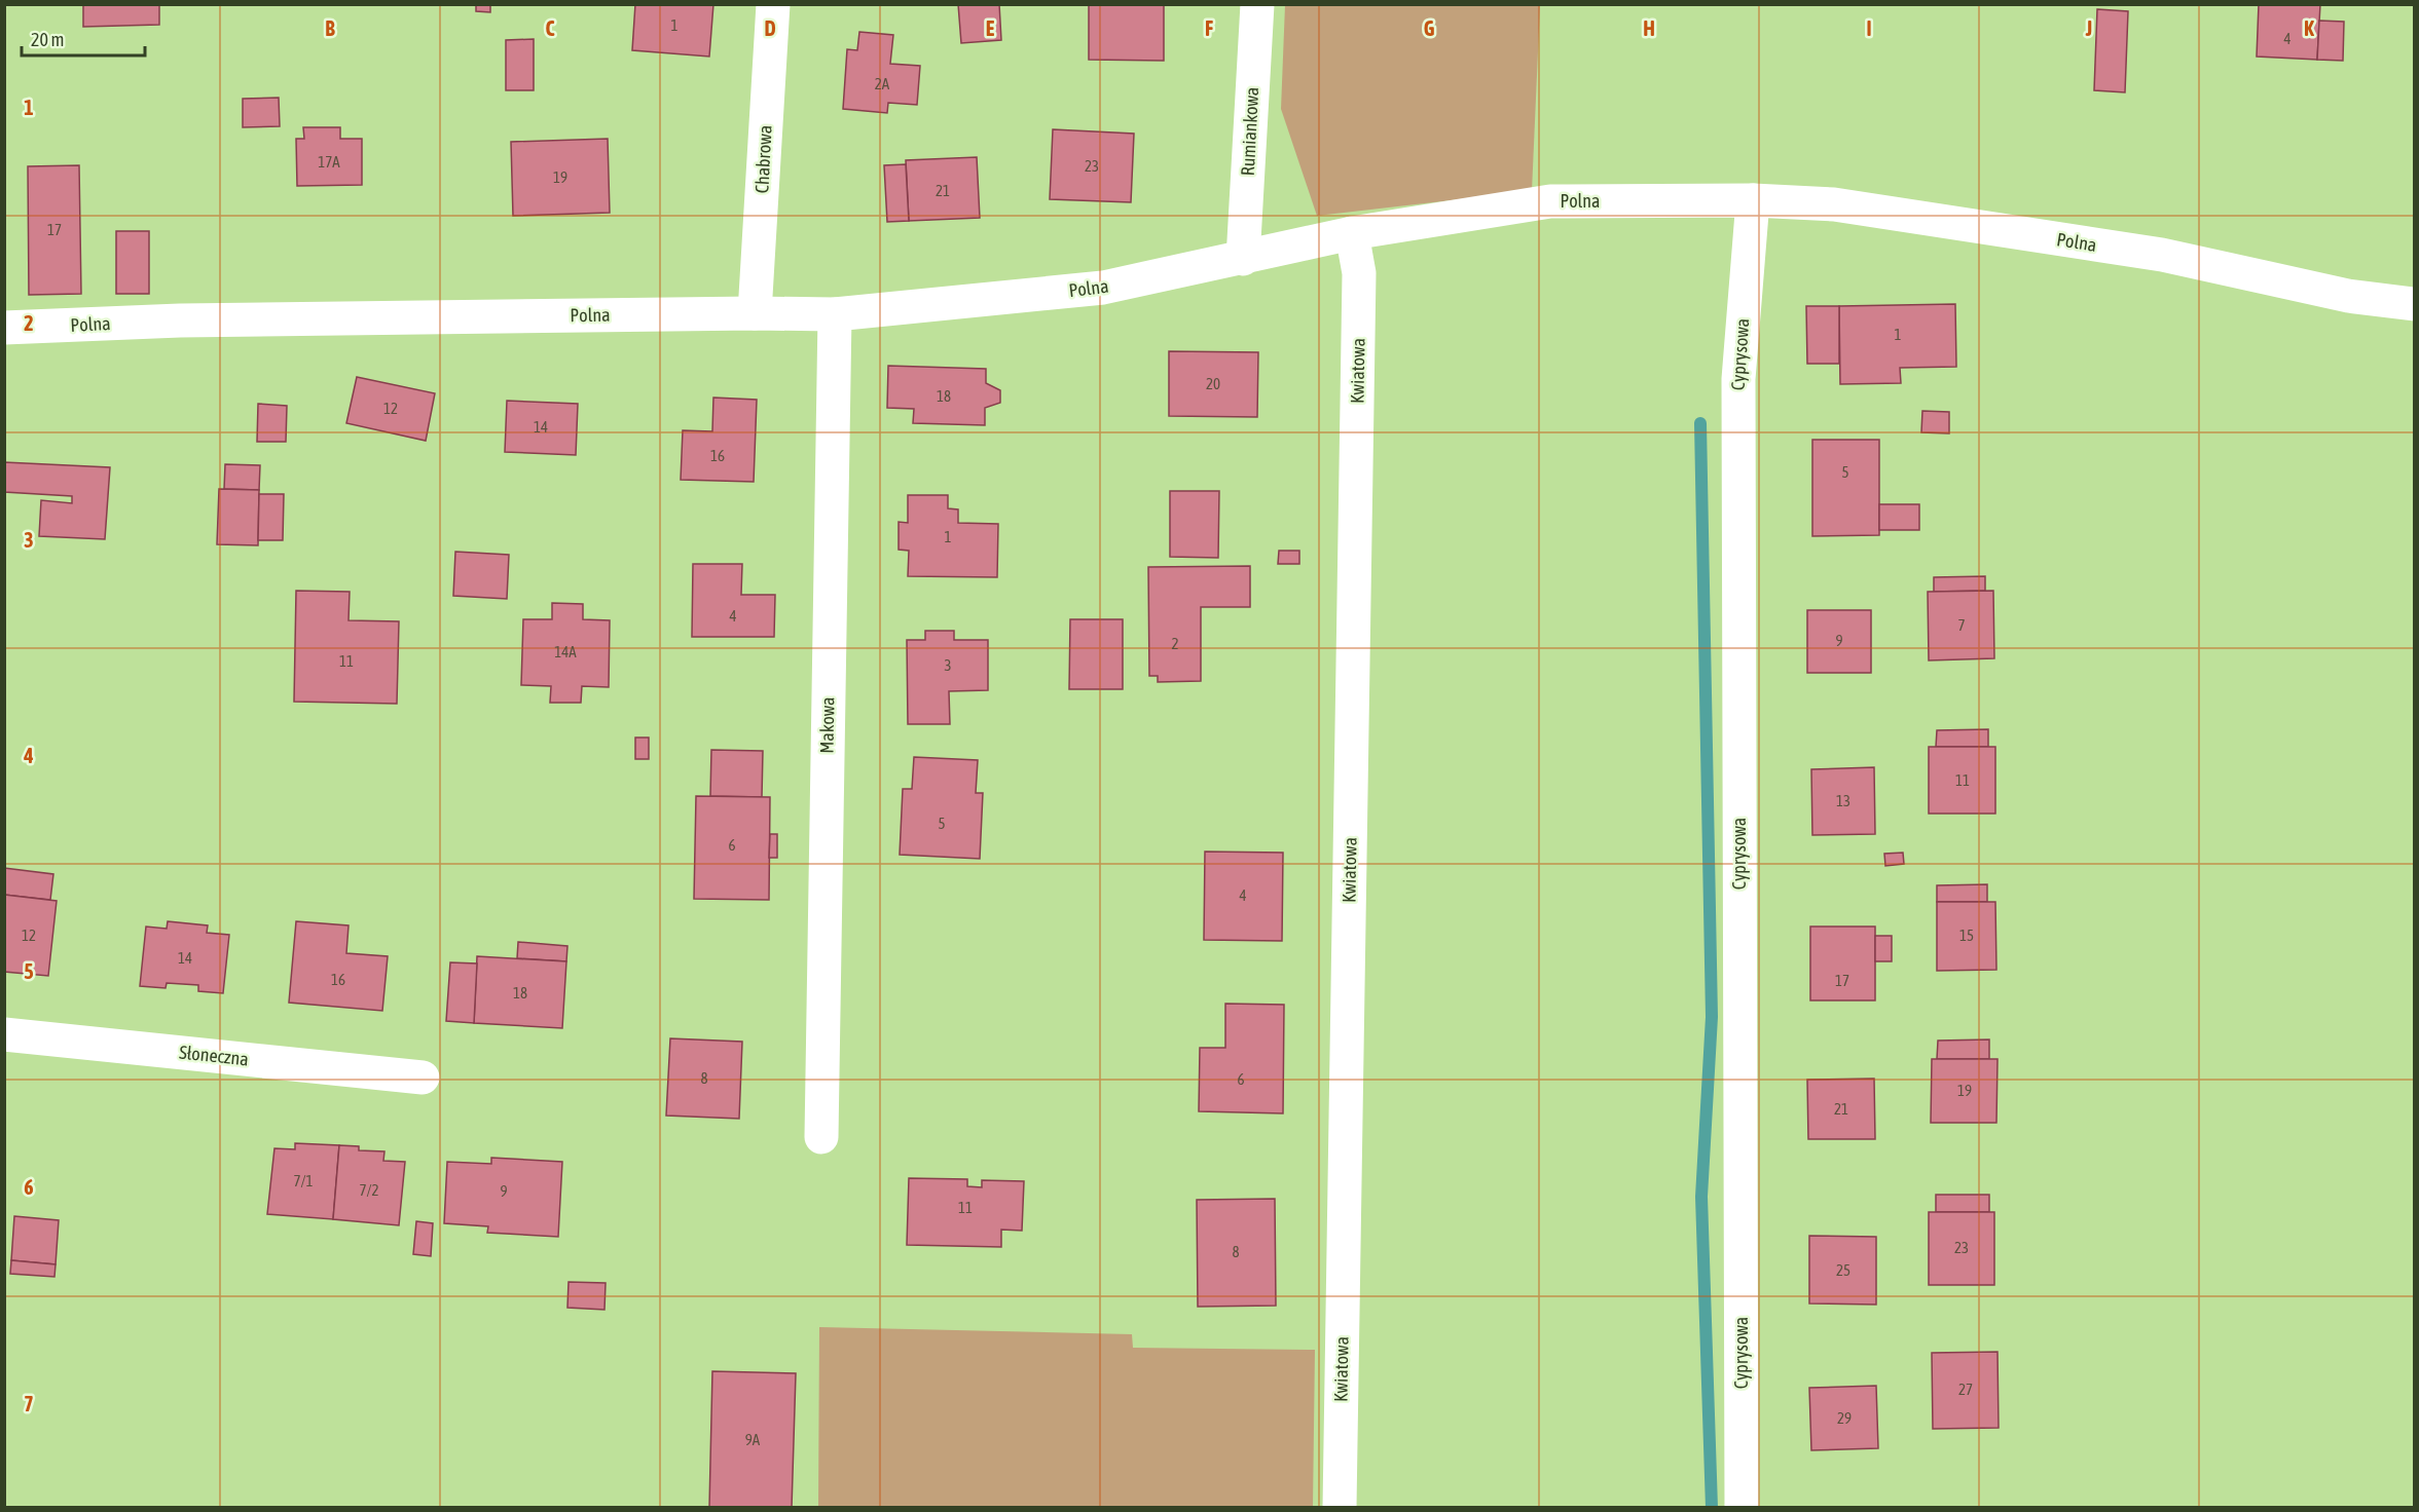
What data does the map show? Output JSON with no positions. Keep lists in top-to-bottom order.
{
  "streets": {
    "street": [
      "Rumiankowa",
      "Chabrowa",
      "Polna",
      "Cyprysowa",
      "Kwiatowa",
      "Makowa",
      "Słoneczna"
    ]
  },
  "crossings": [
    ["Rumiankowa", "Polna"],
    ["Chabrowa", "Polna"],
    ["Polna", "Cyprysowa"],
    ["Polna", "Kwiatowa"],
    ["Polna", "Makowa"]
  ],
  "house_numbers": [
    "1",
    "4",
    "2A",
    "17A",
    "23",
    "19",
    "21",
    "17",
    "1",
    "20",
    "18",
    "12",
    "14",
    "16",
    "5",
    "1",
    "4",
    "7",
    "9",
    "2",
    "14A",
    "11",
    "3",
    "11",
    "13",
    "5",
    "6",
    "4",
    "12",
    "15",
    "14",
    "16",
    "17",
    "18",
    "8",
    "6",
    "19",
    "21",
    "7/1",
    "7/2",
    "9",
    "11",
    "23",
    "8",
    "25",
    "27",
    "29",
    "9A"
  ],
  "scale_bar": "20 m",
  "grid": {
    "columns": [
      "B",
      "C",
      "D",
      "E",
      "F",
      "G",
      "H",
      "I",
      "J",
      "K"
    ],
    "rows": [
      "1",
      "2",
      "3",
      "4",
      "5",
      "6",
      "7"
    ]
  }
}
